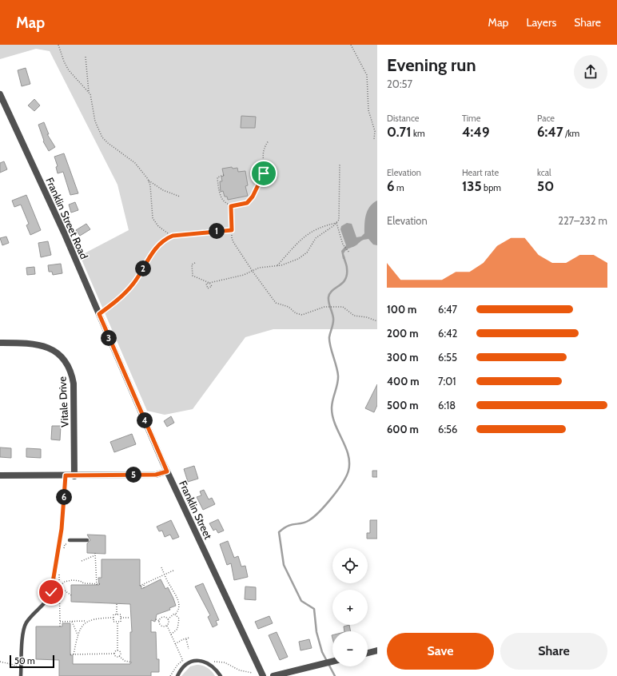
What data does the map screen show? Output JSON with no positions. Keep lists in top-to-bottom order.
{
  "streets": {
    "street": ["Franklin Street Road", "Vitale Drive", "Franklin Street"]
  },
  "crossings": [
    ["Franklin Street Road", "Franklin Street"]
  ],
  "scale_bar": "50 m",
  "page": {
    "header": "Map",
    "nav": ["Map", "Layers", "Share"],
    "heading": ["Evening run", "20:57"],
    "stats": [
      ["Distance", "0.71 km"],
      ["Time", "4:49"],
      ["Pace", "6:47 /km"],
      ["Elevation", "6 m"],
      ["Heart rate", "135 bpm"],
      ["kcal", "50"]
    ],
    "chart": ["Elevation", "227–232 m"],
    "pins": [
      "1",
      "2",
      "3",
      "4",
      "5",
      "6"
    ],
    "list": [
      {
        "name": "100 m",
        "note": "6:47"
      },
      {
        "name": "200 m",
        "note": "6:42"
      },
      {
        "name": "300 m",
        "note": "6:55"
      },
      {
        "name": "400 m",
        "note": "7:01"
      },
      {
        "name": "500 m",
        "note": "6:18"
      },
      {
        "name": "600 m",
        "note": "6:56"
      }
    ],
    "map_buttons": ["+", "−"],
    "buttons": ["Save", "Share"],
    "scale": "50 m"
  }
}
